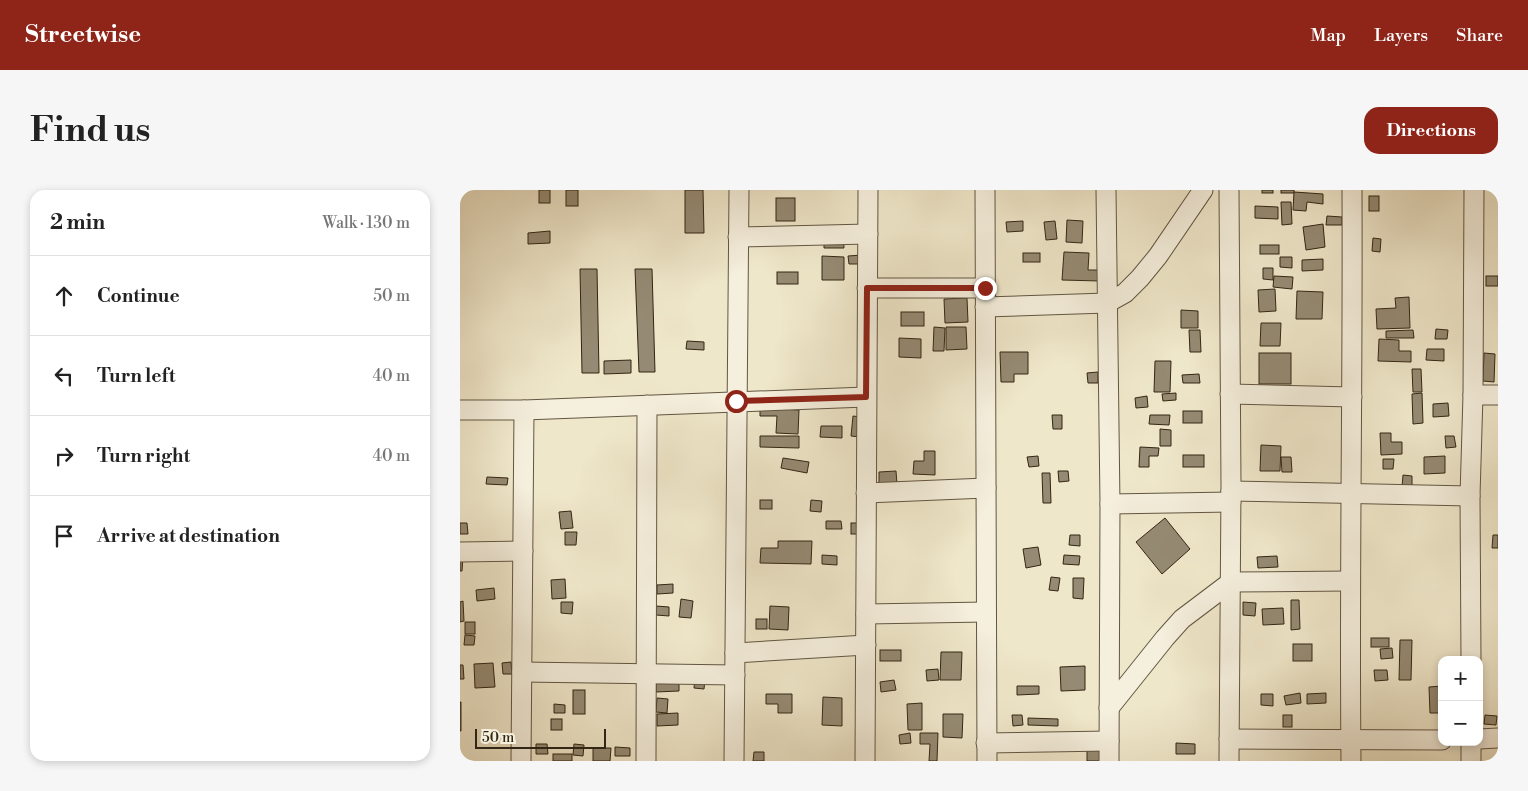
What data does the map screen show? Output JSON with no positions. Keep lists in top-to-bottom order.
{
  "scale_bar": "50 m",
  "page": {
    "header": "Streetwise",
    "nav": ["Map", "Layers", "Share"],
    "buttons": "Directions",
    "title": "Find us",
    "heading": ["2 min", "Walk · 130 m"],
    "list": [
      ["Continue", "50 m"],
      ["Turn left", "40 m"],
      ["Turn right", "40 m"],
      "Arrive at destination"
    ],
    "map_buttons": ["+", "−"],
    "scale": "50 m"
  }
}
